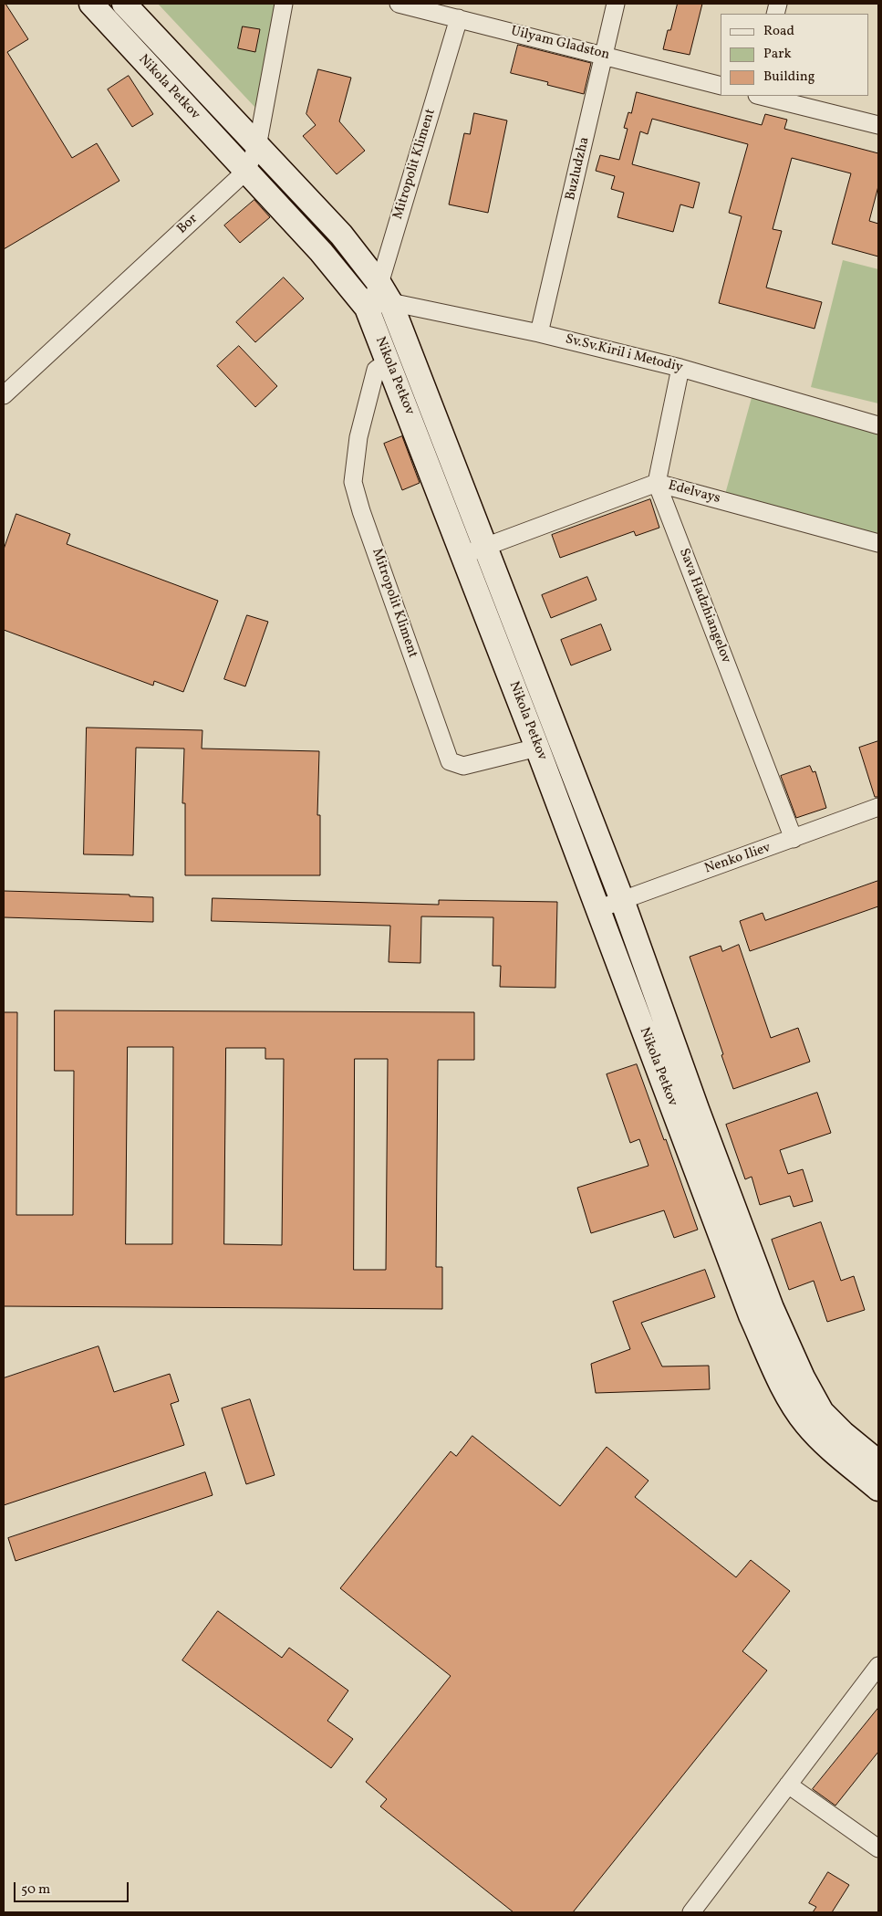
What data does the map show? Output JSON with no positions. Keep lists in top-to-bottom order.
{
  "streets": {
    "main road": ["Nikola Petkov"],
    "street": [
      "Uilyam Gladston",
      "Mitropolit Kliment",
      "Buzludzha",
      "Bor",
      "Sv.Sv.Kiril i Metodiy",
      "Edelvays",
      "Sava Hadzhiangelov",
      "Nenko Iliev"
    ]
  },
  "crossings": [
    ["Uilyam Gladston", "Mitropolit Kliment"],
    ["Uilyam Gladston", "Buzludzha"],
    ["Nikola Petkov", "Mitropolit Kliment"],
    ["Nikola Petkov", "Bor"],
    ["Nikola Petkov", "Sv.Sv.Kiril i Metodiy"],
    ["Nikola Petkov", "Edelvays"],
    ["Nikola Petkov", "Nenko Iliev"],
    ["Mitropolit Kliment", "Sv.Sv.Kiril i Metodiy"],
    ["Buzludzha", "Sv.Sv.Kiril i Metodiy"],
    ["Edelvays", "Sava Hadzhiangelov"],
    ["Sava Hadzhiangelov", "Nenko Iliev"]
  ],
  "legend": ["Road", "Park", "Building"],
  "scale_bar": "50 m"
}
